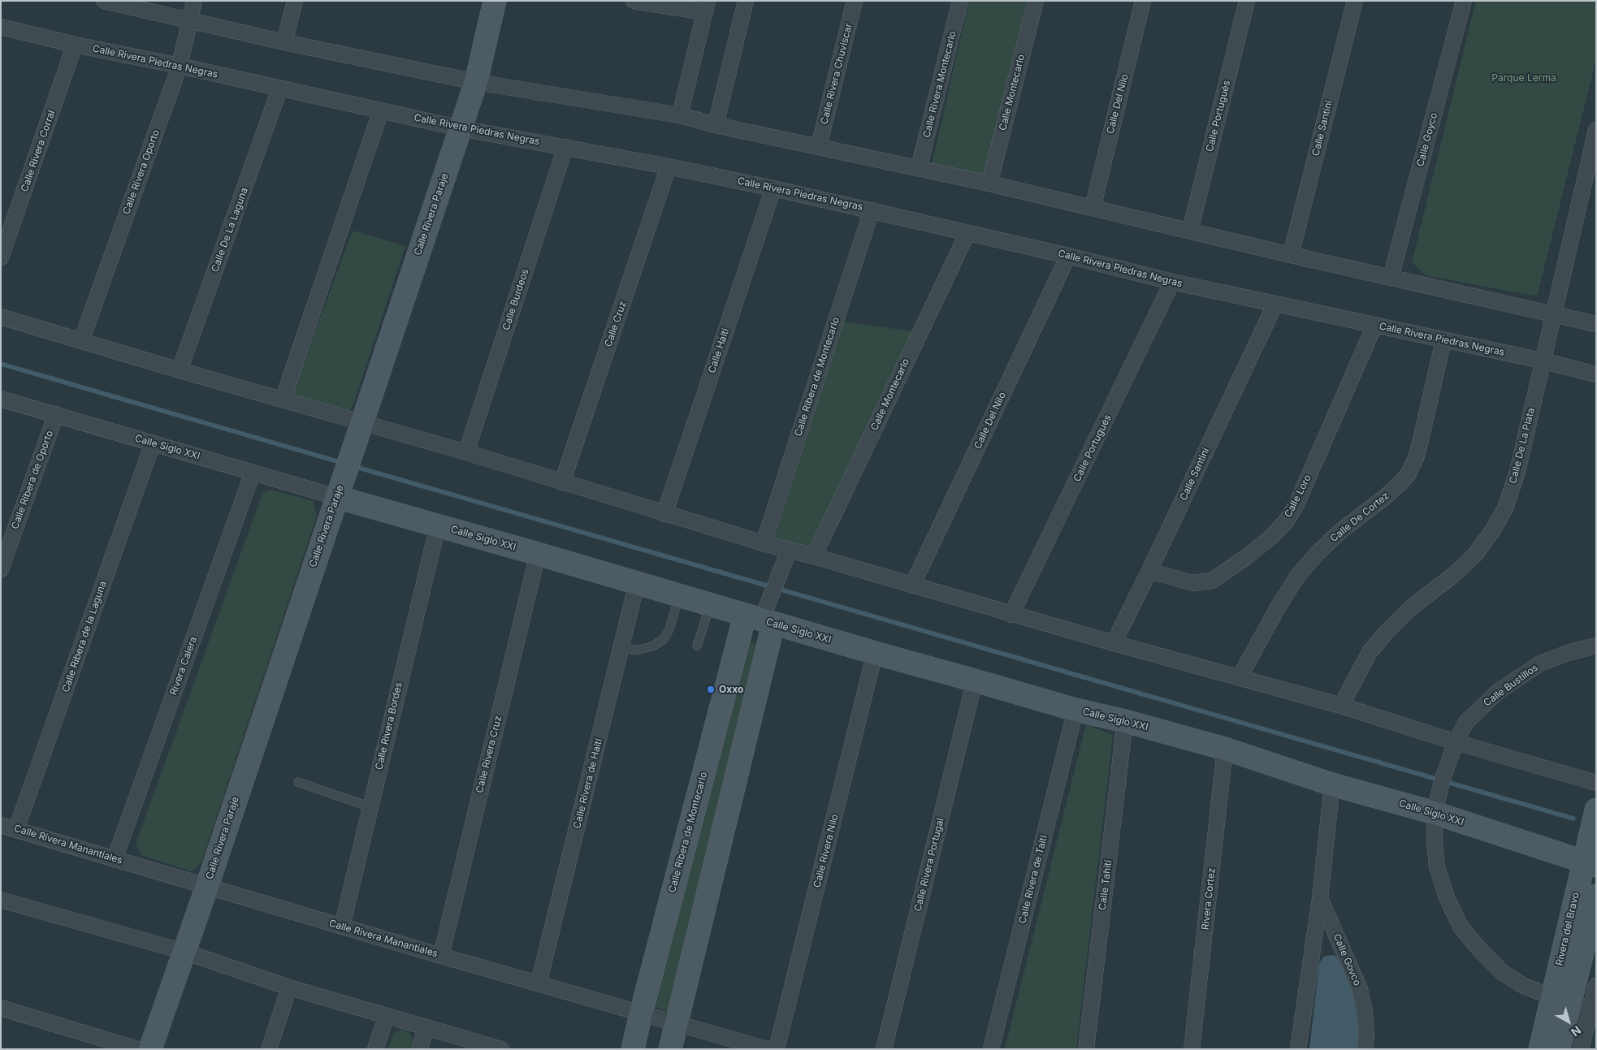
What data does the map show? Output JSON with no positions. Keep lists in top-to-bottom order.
{
  "streets": {
    "street": [
      "Calle Rivera Piedras Negras",
      "Calle Rivera Chuviscar",
      "Calle Rivera Montecarlo",
      "Calle Montecarlo",
      "Calle Del Nilo",
      "Calle Portugués",
      "Calle Santini",
      "Calle Goyco",
      "Calle Rivera Corral",
      "Calle Rivera Oporto",
      "Calle Rivera Paraje",
      "Calle De La Laguna",
      "Calle Burdeos",
      "Calle Cruz",
      "Calle Haití",
      "Calle Ribera de Montecarlo",
      "Calle De La Plata",
      "Calle Siglo XXI",
      "Calle Ribera de Oporto",
      "Calle Loro",
      "Calle De Cortez",
      "Calle Ribera de la Laguna",
      "Rivera Calera",
      "Calle Bustillos",
      "Calle Rivera Bordes",
      "Calle Rivera Cruz",
      "Calle Rivera de Haití",
      "Calle Rivera Manantiales",
      "Calle Rivera Nilo",
      "Calle Rivera Portugal",
      "Calle Rivera de Taití",
      "Calle Tahití",
      "Rivera Cortez",
      "Rivera del Bravo",
      "Calle Govco"
    ]
  },
  "crossings": [
    ["Calle Rivera Piedras Negras", "Calle Montecarlo"],
    ["Calle Rivera Piedras Negras", "Calle Del Nilo"],
    ["Calle Rivera Piedras Negras", "Calle Portugués"],
    ["Calle Rivera Piedras Negras", "Calle Santini"],
    ["Calle Rivera Piedras Negras", "Calle Rivera Corral"],
    ["Calle Rivera Piedras Negras", "Calle Rivera Oporto"],
    ["Calle Rivera Piedras Negras", "Calle Rivera Paraje"],
    ["Calle Rivera Piedras Negras", "Calle De La Laguna"],
    ["Calle Rivera Piedras Negras", "Calle Burdeos"],
    ["Calle Rivera Piedras Negras", "Calle Cruz"],
    ["Calle Rivera Piedras Negras", "Calle Haití"],
    ["Calle Rivera Piedras Negras", "Calle Ribera de Montecarlo"],
    ["Calle Rivera Piedras Negras", "Calle De La Plata"],
    ["Calle Rivera Piedras Negras", "Calle Loro"],
    ["Calle Rivera Piedras Negras", "Calle De Cortez"],
    ["Calle Santini", "Calle Loro"],
    ["Calle Rivera Paraje", "Calle Siglo XXI"],
    ["Calle Rivera Paraje", "Calle Rivera Manantiales"],
    ["Calle Ribera de Montecarlo", "Calle Siglo XXI"],
    ["Calle Ribera de Montecarlo", "Calle Rivera Manantiales"],
    ["Calle Siglo XXI", "Calle Ribera de Oporto"],
    ["Calle Siglo XXI", "Calle Ribera de la Laguna"],
    ["Calle Siglo XXI", "Rivera Calera"],
    ["Calle Siglo XXI", "Calle Bustillos"],
    ["Calle Siglo XXI", "Calle Rivera Bordes"],
    ["Calle Siglo XXI", "Calle Rivera Cruz"],
    ["Calle Siglo XXI", "Calle Rivera de Haití"],
    ["Calle Siglo XXI", "Calle Rivera Nilo"],
    ["Calle Siglo XXI", "Calle Rivera Portugal"],
    ["Calle Siglo XXI", "Calle Rivera de Taití"],
    ["Calle Siglo XXI", "Calle Tahití"],
    ["Calle Siglo XXI", "Rivera Cortez"],
    ["Calle Siglo XXI", "Rivera del Bravo"],
    ["Calle Siglo XXI", "Calle Govco"],
    ["Calle Ribera de la Laguna", "Calle Rivera Manantiales"],
    ["Rivera Calera", "Calle Rivera Manantiales"],
    ["Calle Bustillos", "Rivera del Bravo"],
    ["Calle Rivera Bordes", "Calle Rivera Manantiales"],
    ["Calle Rivera Cruz", "Calle Rivera Manantiales"],
    ["Calle Rivera de Haití", "Calle Rivera Manantiales"]
  ],
  "parks": ["Parque Lerma"],
  "places": ["Oxxo"],
  "north": "bottom right"
}
